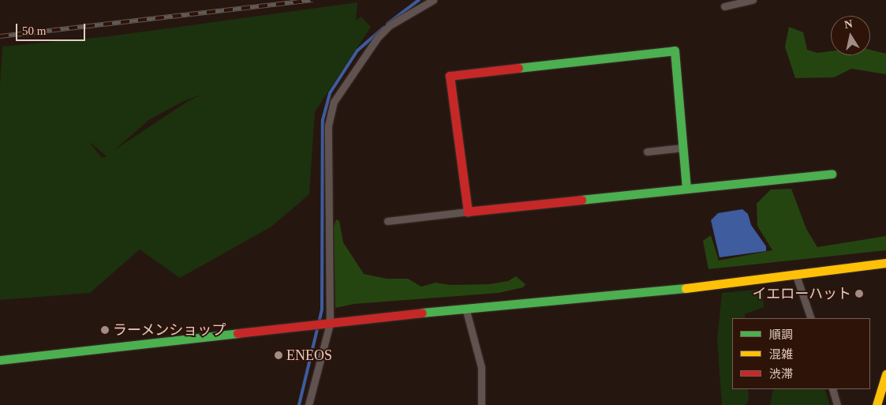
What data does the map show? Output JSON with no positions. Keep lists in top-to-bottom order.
{
  "places": ["イエローハット", "ラーメンショップ", "ENEOS"],
  "legend": ["順調", "混雑", "渋滞"],
  "scale_bar": "50 m",
  "north": "top"
}
